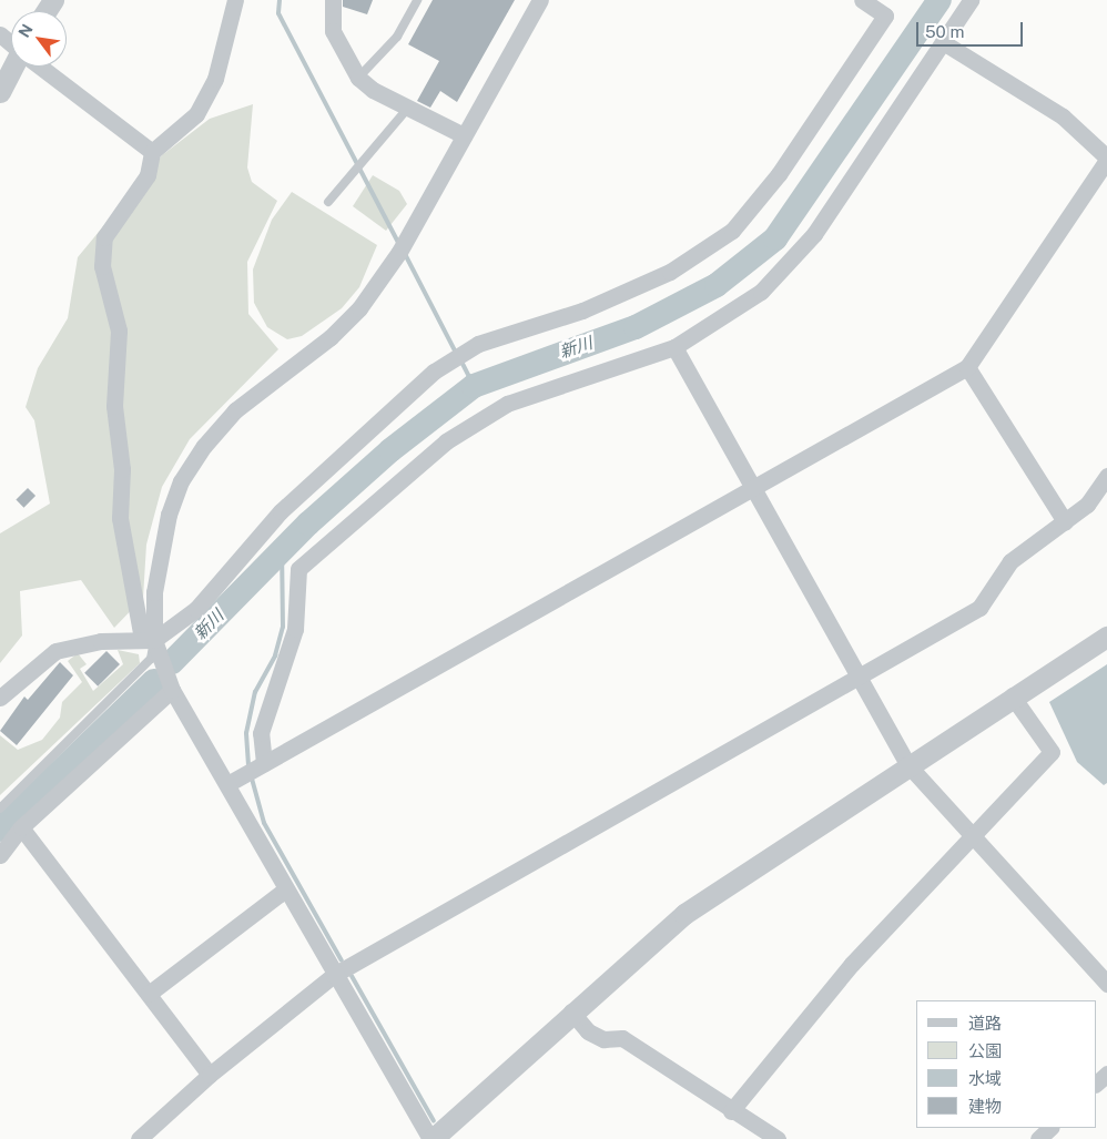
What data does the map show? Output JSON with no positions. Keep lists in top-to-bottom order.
{
  "water": ["新川"],
  "legend": [
    "道路",
    "公園",
    "水域",
    "建物"
  ],
  "scale_bar": "50 m",
  "north": "top left"
}
